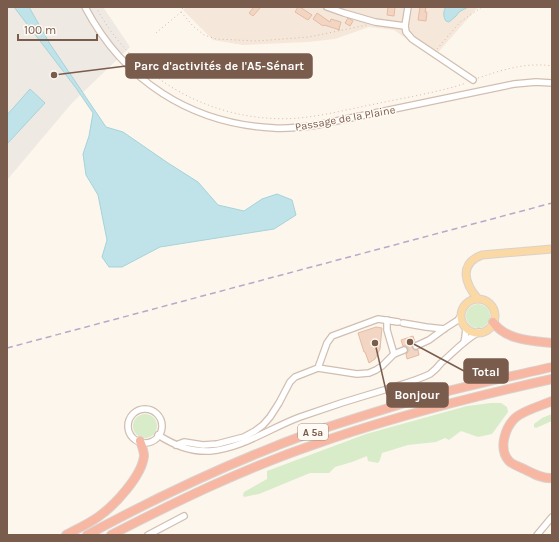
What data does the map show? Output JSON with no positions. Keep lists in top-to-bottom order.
{
  "streets": {
    "highway": ["A 5a"],
    "street": ["Passage de la Plaine"]
  },
  "places": ["Parc d'activités de l'A5-Sénart", "Total", "Bonjour"],
  "scale_bar": "100 m"
}
